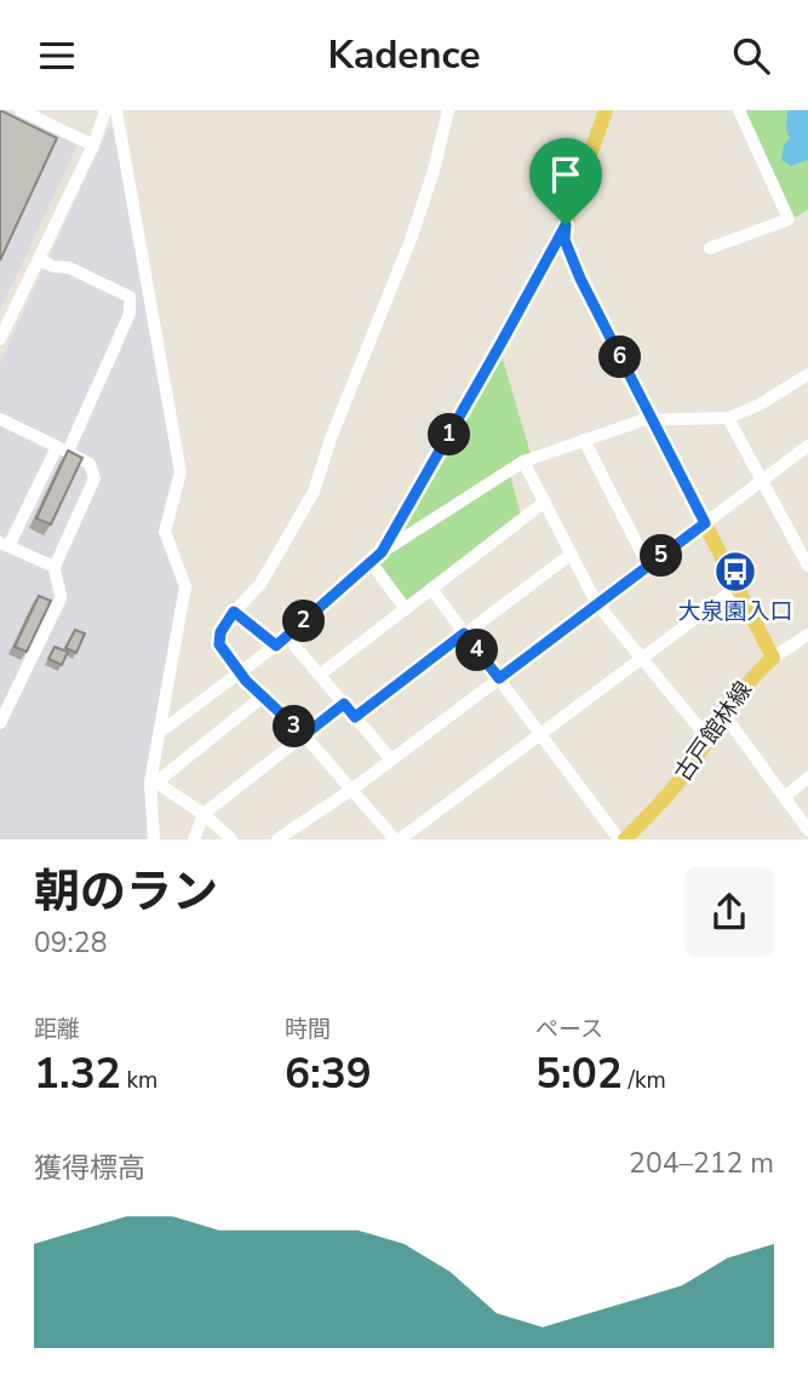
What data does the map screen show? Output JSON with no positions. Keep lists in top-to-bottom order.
{
  "streets": {
    "main road": ["古戸館林線"]
  },
  "places": {
    "bus stop": ["大泉園入口"]
  },
  "page": {
    "header": "Kadence",
    "pins": [
      "6",
      "1",
      "5",
      "2",
      "4",
      "3"
    ],
    "heading": ["朝のラン", "09:28"],
    "stats": [
      ["距離", "1.32 km"],
      ["時間", "6:39"],
      ["ペース", "5:02 /km"]
    ],
    "chart": ["獲得標高", "204–212 m"]
  }
}
